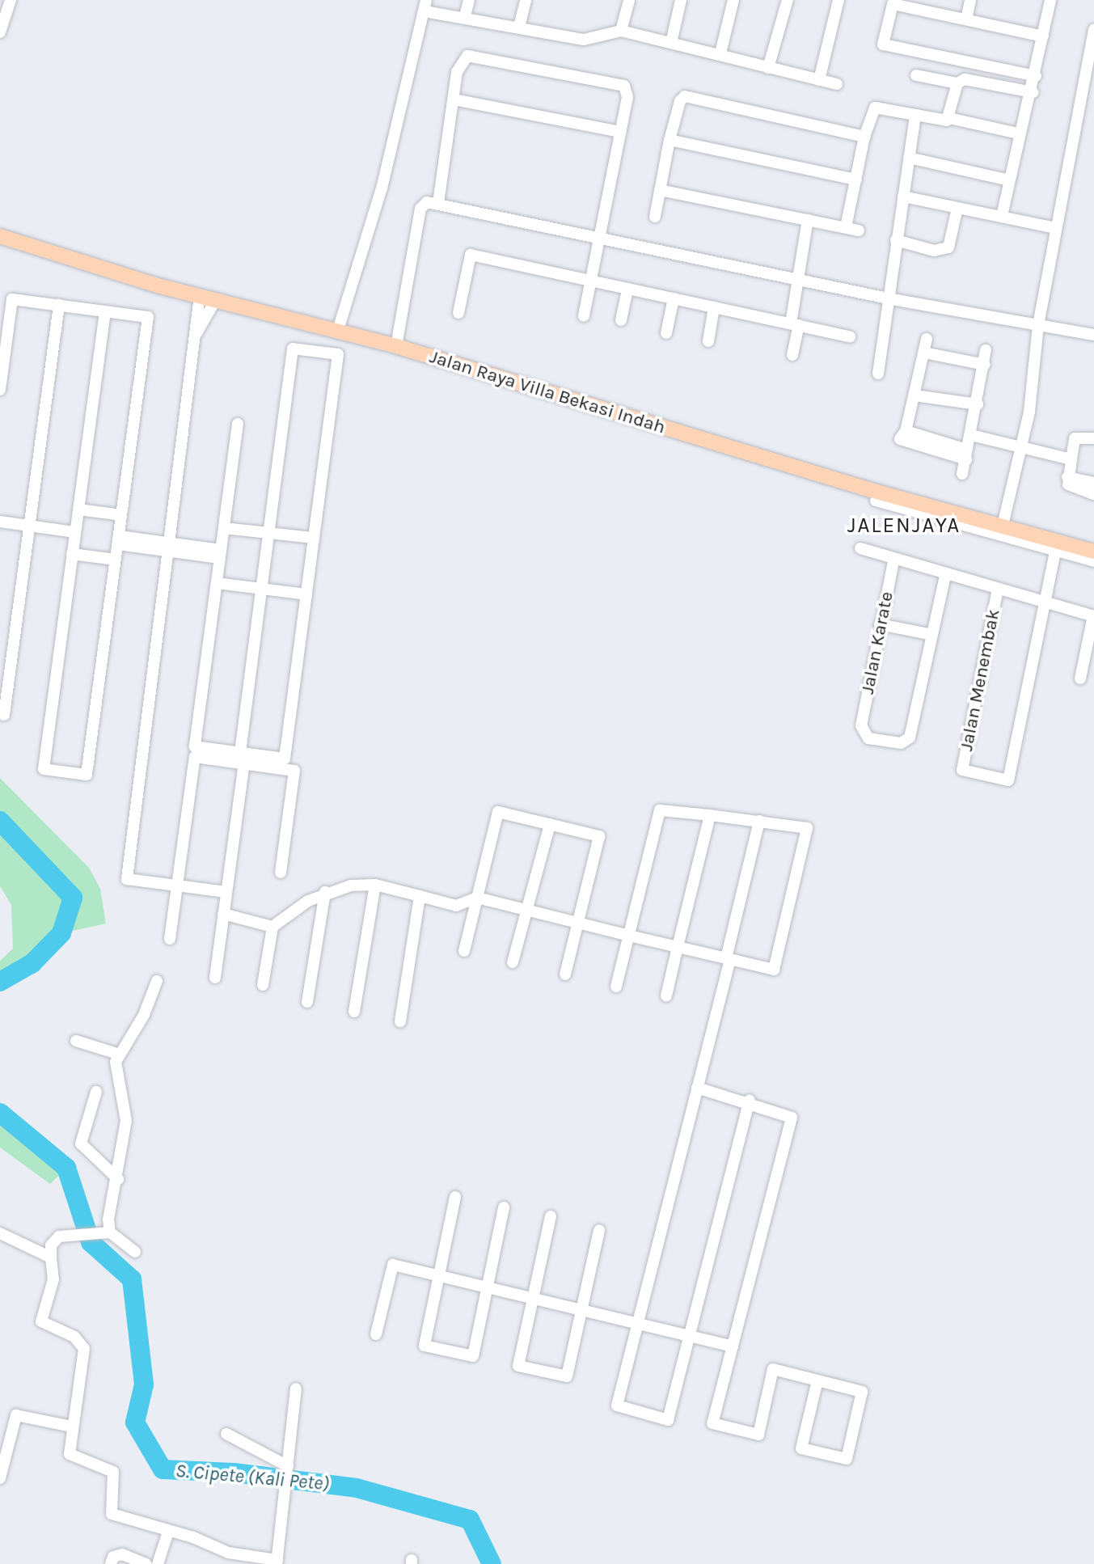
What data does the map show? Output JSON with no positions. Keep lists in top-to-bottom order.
{
  "streets": {
    "main road": ["Jalan Raya Villa Bekasi Indah"],
    "street": ["Jalan Karate", "Jalan Menembak"]
  },
  "districts": ["JALENJAYA"],
  "water": ["S. Cipete (Kali Pete)"]
}
